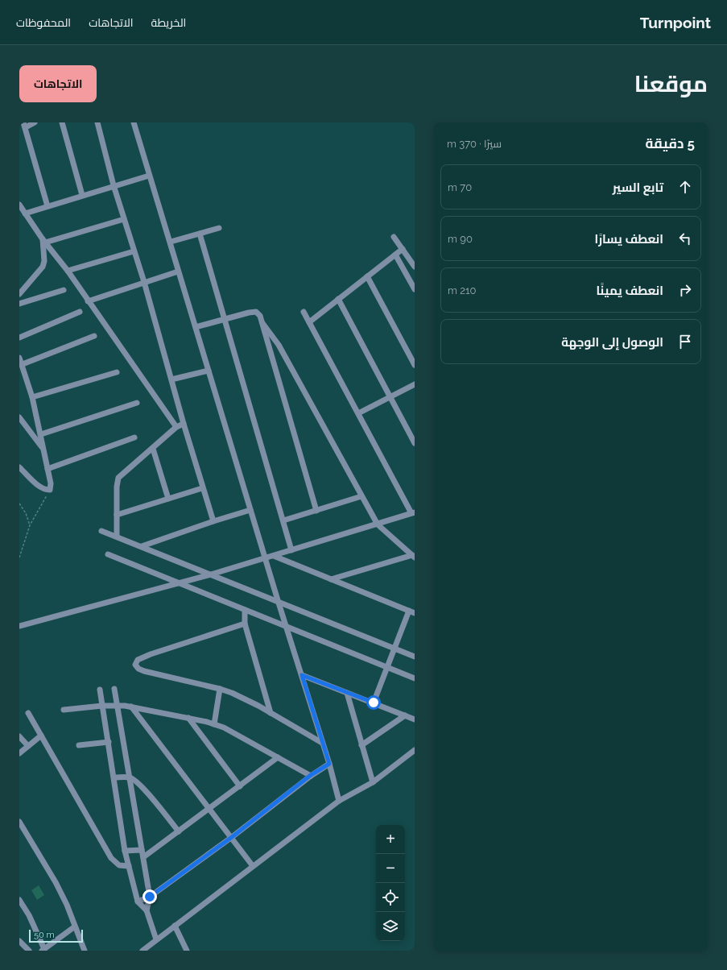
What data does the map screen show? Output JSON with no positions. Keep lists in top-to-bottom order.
{
  "scale_bar": "50 m",
  "page": {
    "header": "Turnpoint",
    "nav": ["الخريطة", "الاتجاهات", "المحفوظات"],
    "title": "موقعنا",
    "buttons": "الاتجاهات",
    "heading": ["5 دقيقة", "سيرًا · 370 m"],
    "list": [
      ["تابع السير", "70 m"],
      ["انعطف يسارًا", "90 m"],
      ["انعطف يمينًا", "210 m"],
      "الوصول إلى الوجهة"
    ],
    "map_buttons": ["+", "−"],
    "scale": "50 m"
  }
}
